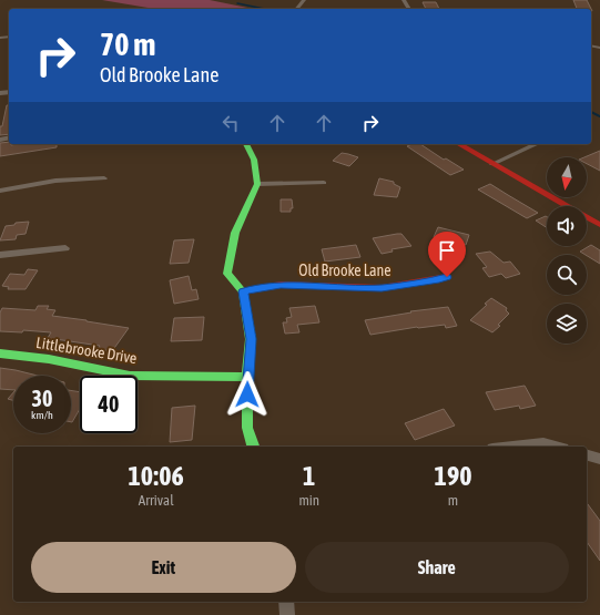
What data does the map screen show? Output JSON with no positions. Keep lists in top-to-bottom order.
{
  "streets": {
    "street": ["Old Brooke Lane", "Littlebrooke Drive"]
  },
  "north": "bottom",
  "page": {
    "turn": ["70 m", "Old Brooke Lane"],
    "speed": "30 km/h",
    "limit": "40",
    "eta": [
      "10:06",
      "Arrival",
      "1",
      "min",
      "190",
      "m"
    ],
    "buttons": ["Exit", "Share"]
  }
}
